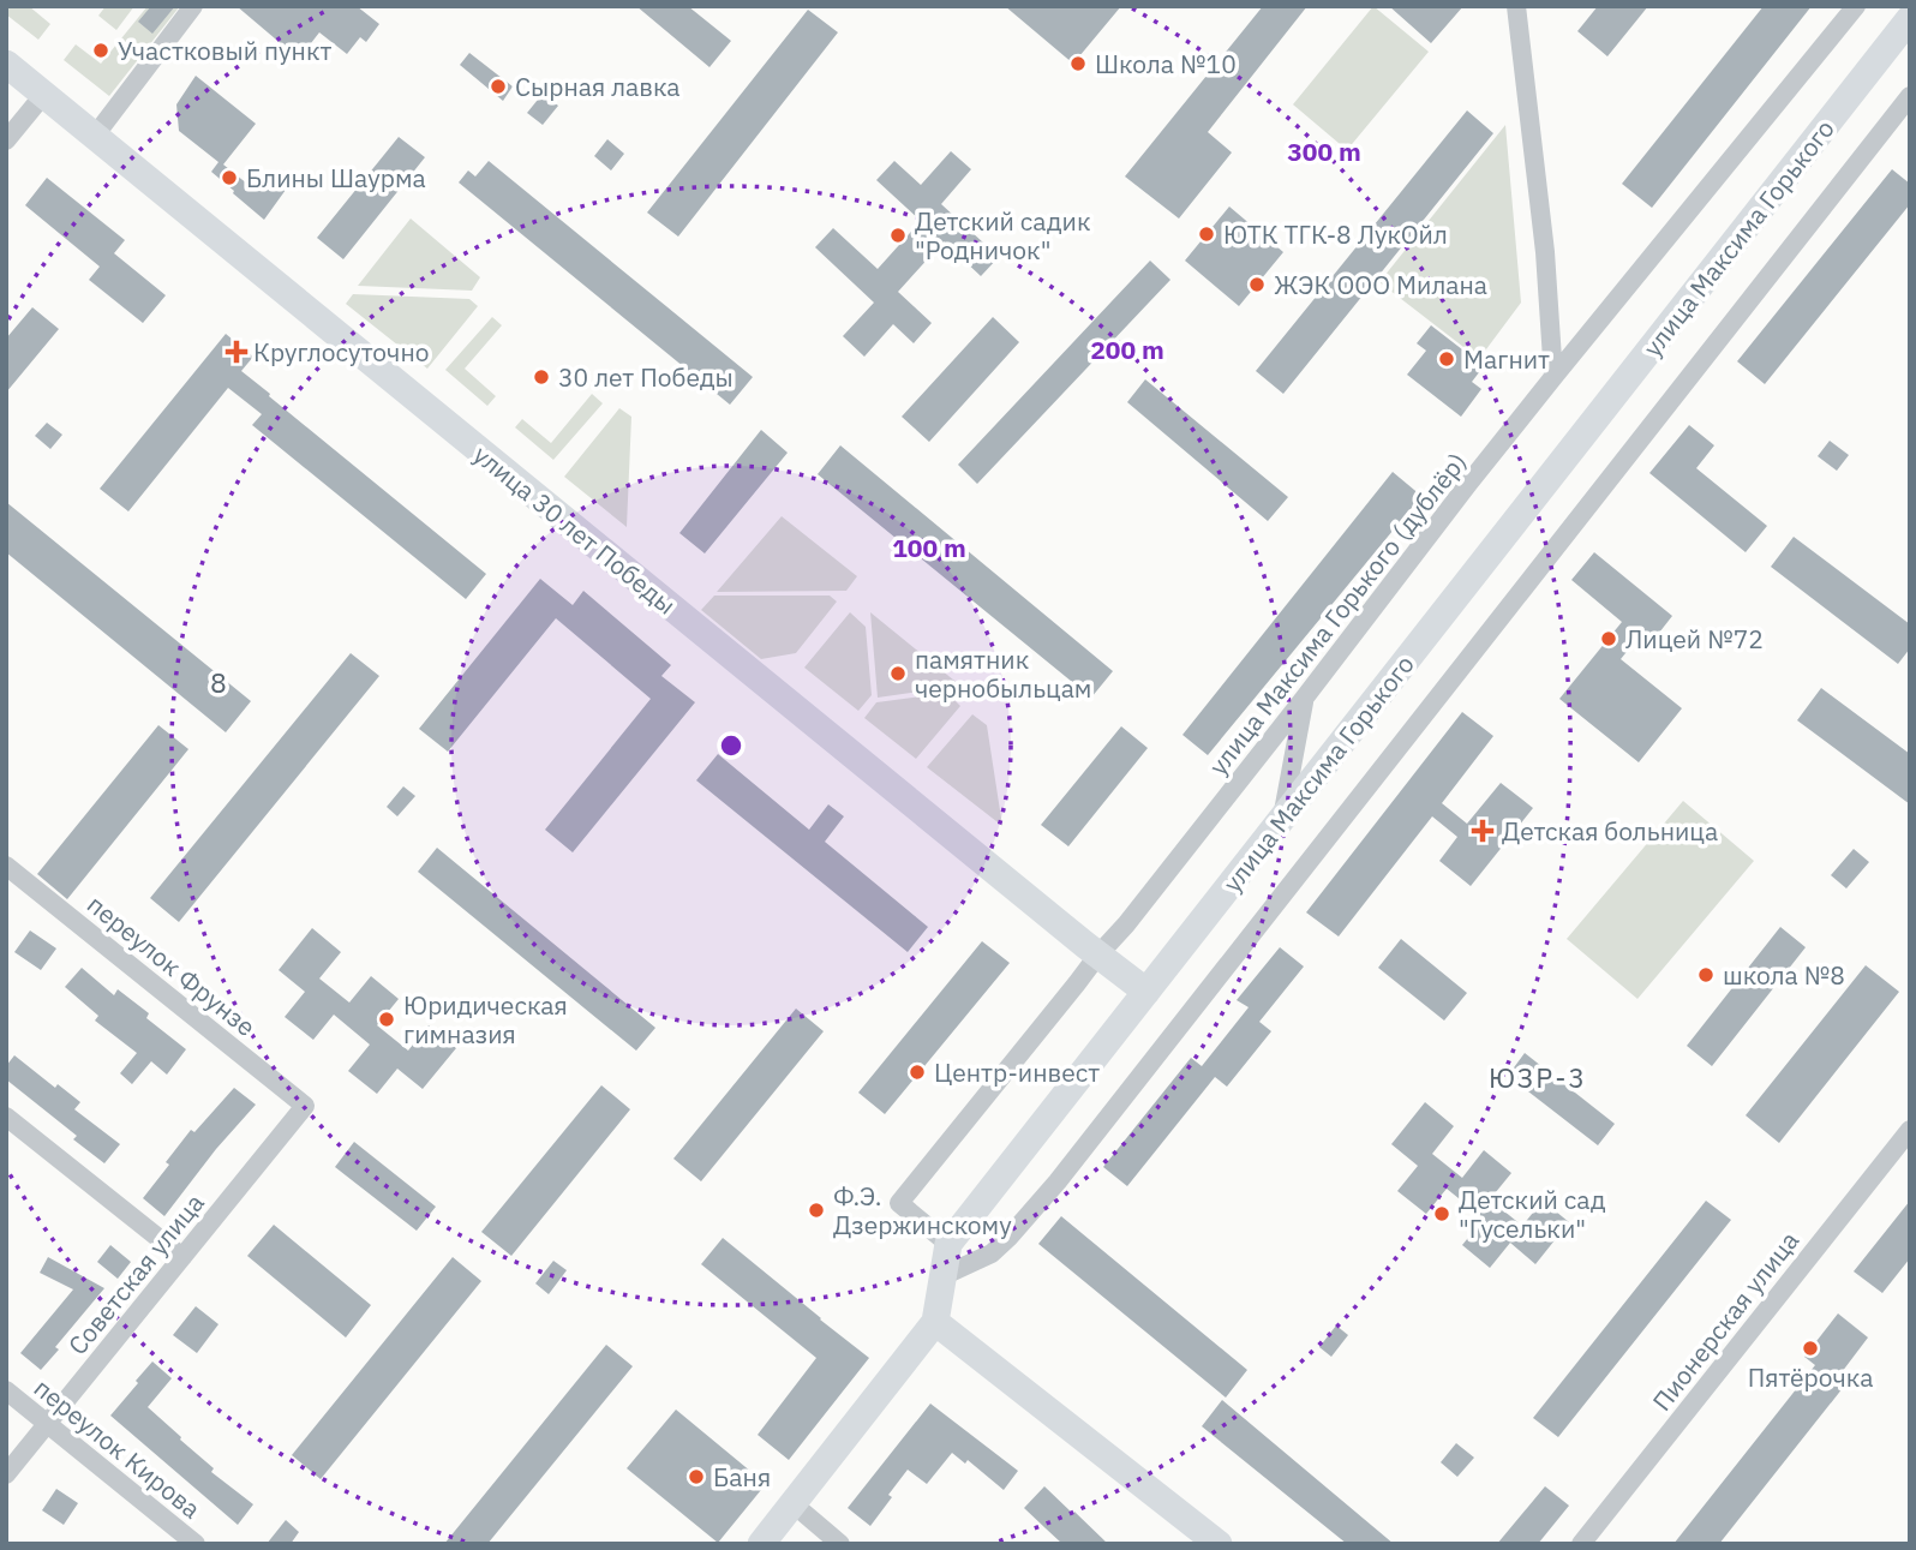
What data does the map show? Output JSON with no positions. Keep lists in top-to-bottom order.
{
  "streets": {
    "street": [
      "улица Максима Горького",
      "улица 30 лет Победы",
      "улица Максима Горького (дублёр)",
      "переулок Фрунзе",
      "Советская улица",
      "Пионерская улица",
      "переулок Кирова"
    ]
  },
  "crossings": [
    ["улица Максима Горького", "улица 30 лет Победы"],
    ["улица Максима Горького", "улица Максима Горького (дублёр)"],
    ["улица 30 лет Победы", "улица Максима Горького (дублёр)"],
    ["переулок Фрунзе", "Советская улица"],
    ["Советская улица", "переулок Кирова"]
  ],
  "districts": ["8", "ЮЗР-3"],
  "places": {
    "other": [
      "Участковый пункт",
      "Школа №10",
      "Сырная лавка",
      "Блины Шаурма",
      "ЮТК ТГК-8 ЛукОйл",
      "Детский садик \"Родничок\"",
      "ЖЭК ООО Милана",
      "Магнит",
      "30 лет Победы",
      "Лицей №72",
      "памятник чернобыльцам",
      "школа №8",
      "Юридическая гимназия",
      "Центр-инвест",
      "Ф.Э. Дзержинскому",
      "Детский сад \"Гусельки\"",
      "Пятёрочка",
      "Баня"
    ],
    "health": ["Круглосуточно", "Детская больница"]
  },
  "rings": ["300 m", "200 m", "100 m"]
}
